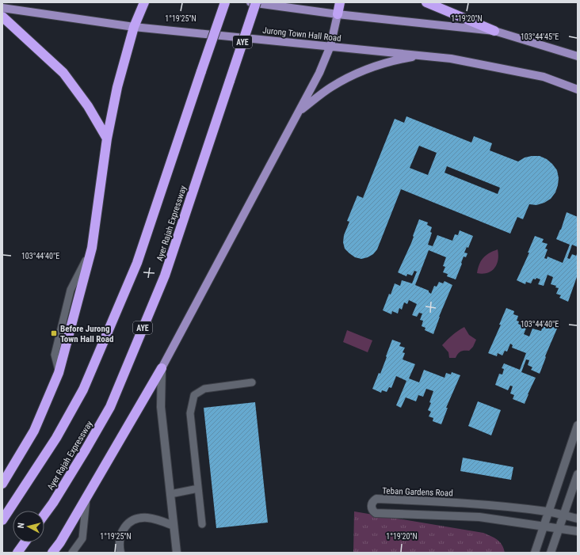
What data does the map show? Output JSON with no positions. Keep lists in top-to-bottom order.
{
  "streets": {
    "highway": ["AYE", "Ayer Rajah Expressway"],
    "main road": ["Jurong Town Hall Road"],
    "street": ["Teban Gardens Road"]
  },
  "places": {
    "transit": ["Before Jurong Town Hall Road"]
  },
  "north": "left",
  "coordinates": [
    "1°19'25\"N",
    "1°19'20\"N",
    "103°44'45\"E",
    "103°44'40\"E"
  ]
}
